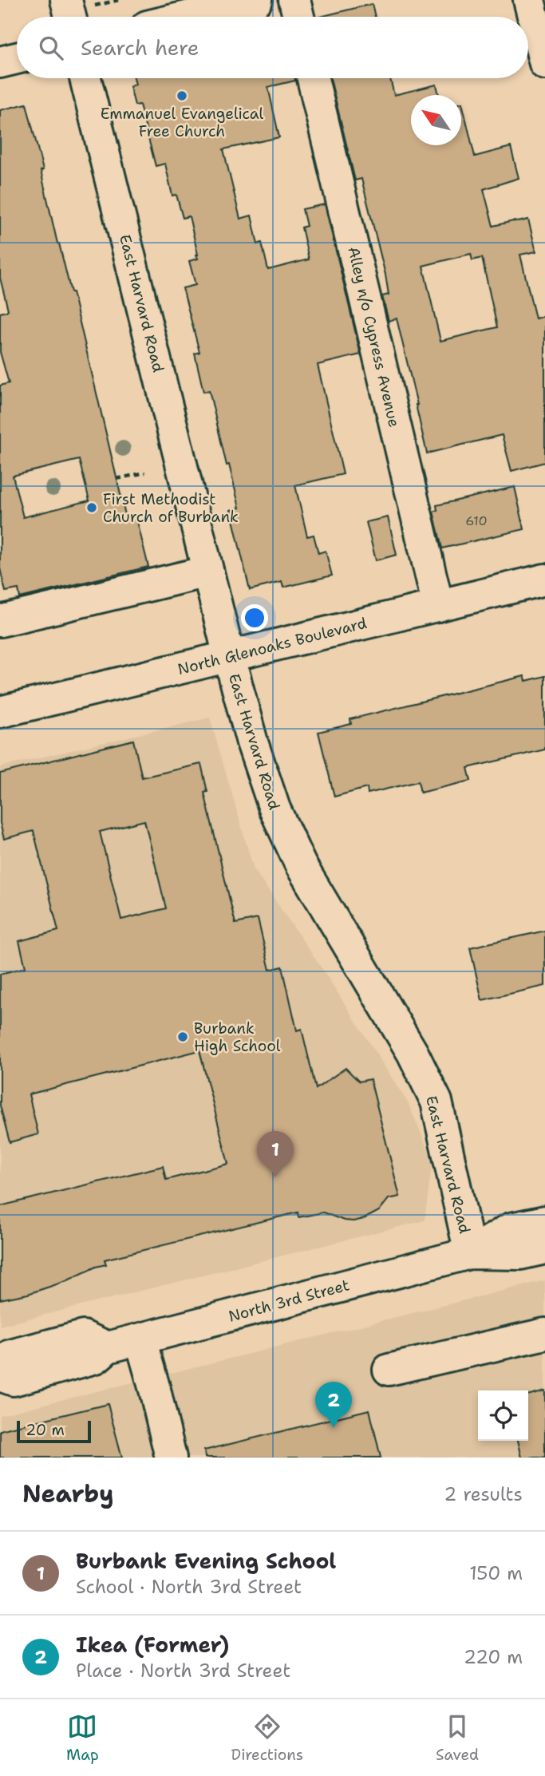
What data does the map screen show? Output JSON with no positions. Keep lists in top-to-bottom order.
{
  "streets": {
    "street": [
      "East Harvard Road",
      "Alley n/o Cypress Avenue",
      "North Glenoaks Boulevard",
      "North 3rd Street"
    ]
  },
  "crossings": [
    ["East Harvard Road", "North Glenoaks Boulevard"],
    ["East Harvard Road", "North 3rd Street"],
    ["Alley n/o Cypress Avenue", "North Glenoaks Boulevard"]
  ],
  "places": ["Emmanuel Evangelical Free Church", "First Methodist Church of Burbank", "Burbank High School"],
  "house_numbers": ["610"],
  "scale_bar": "20 m",
  "north": "top left",
  "page": {
    "search": "Search here",
    "pins": ["1", "2"],
    "scale": "20 m",
    "heading": ["Nearby", "2 results"],
    "list": [
      {
        "mark": "1",
        "name": "Burbank Evening School",
        "note": "School · North 3rd Street",
        "value": "150 m"
      },
      {
        "mark": "2",
        "name": "Ikea (Former)",
        "note": "Place · North 3rd Street",
        "value": "220 m"
      }
    ],
    "nav": ["Map", "Directions", "Saved"]
  }
}
